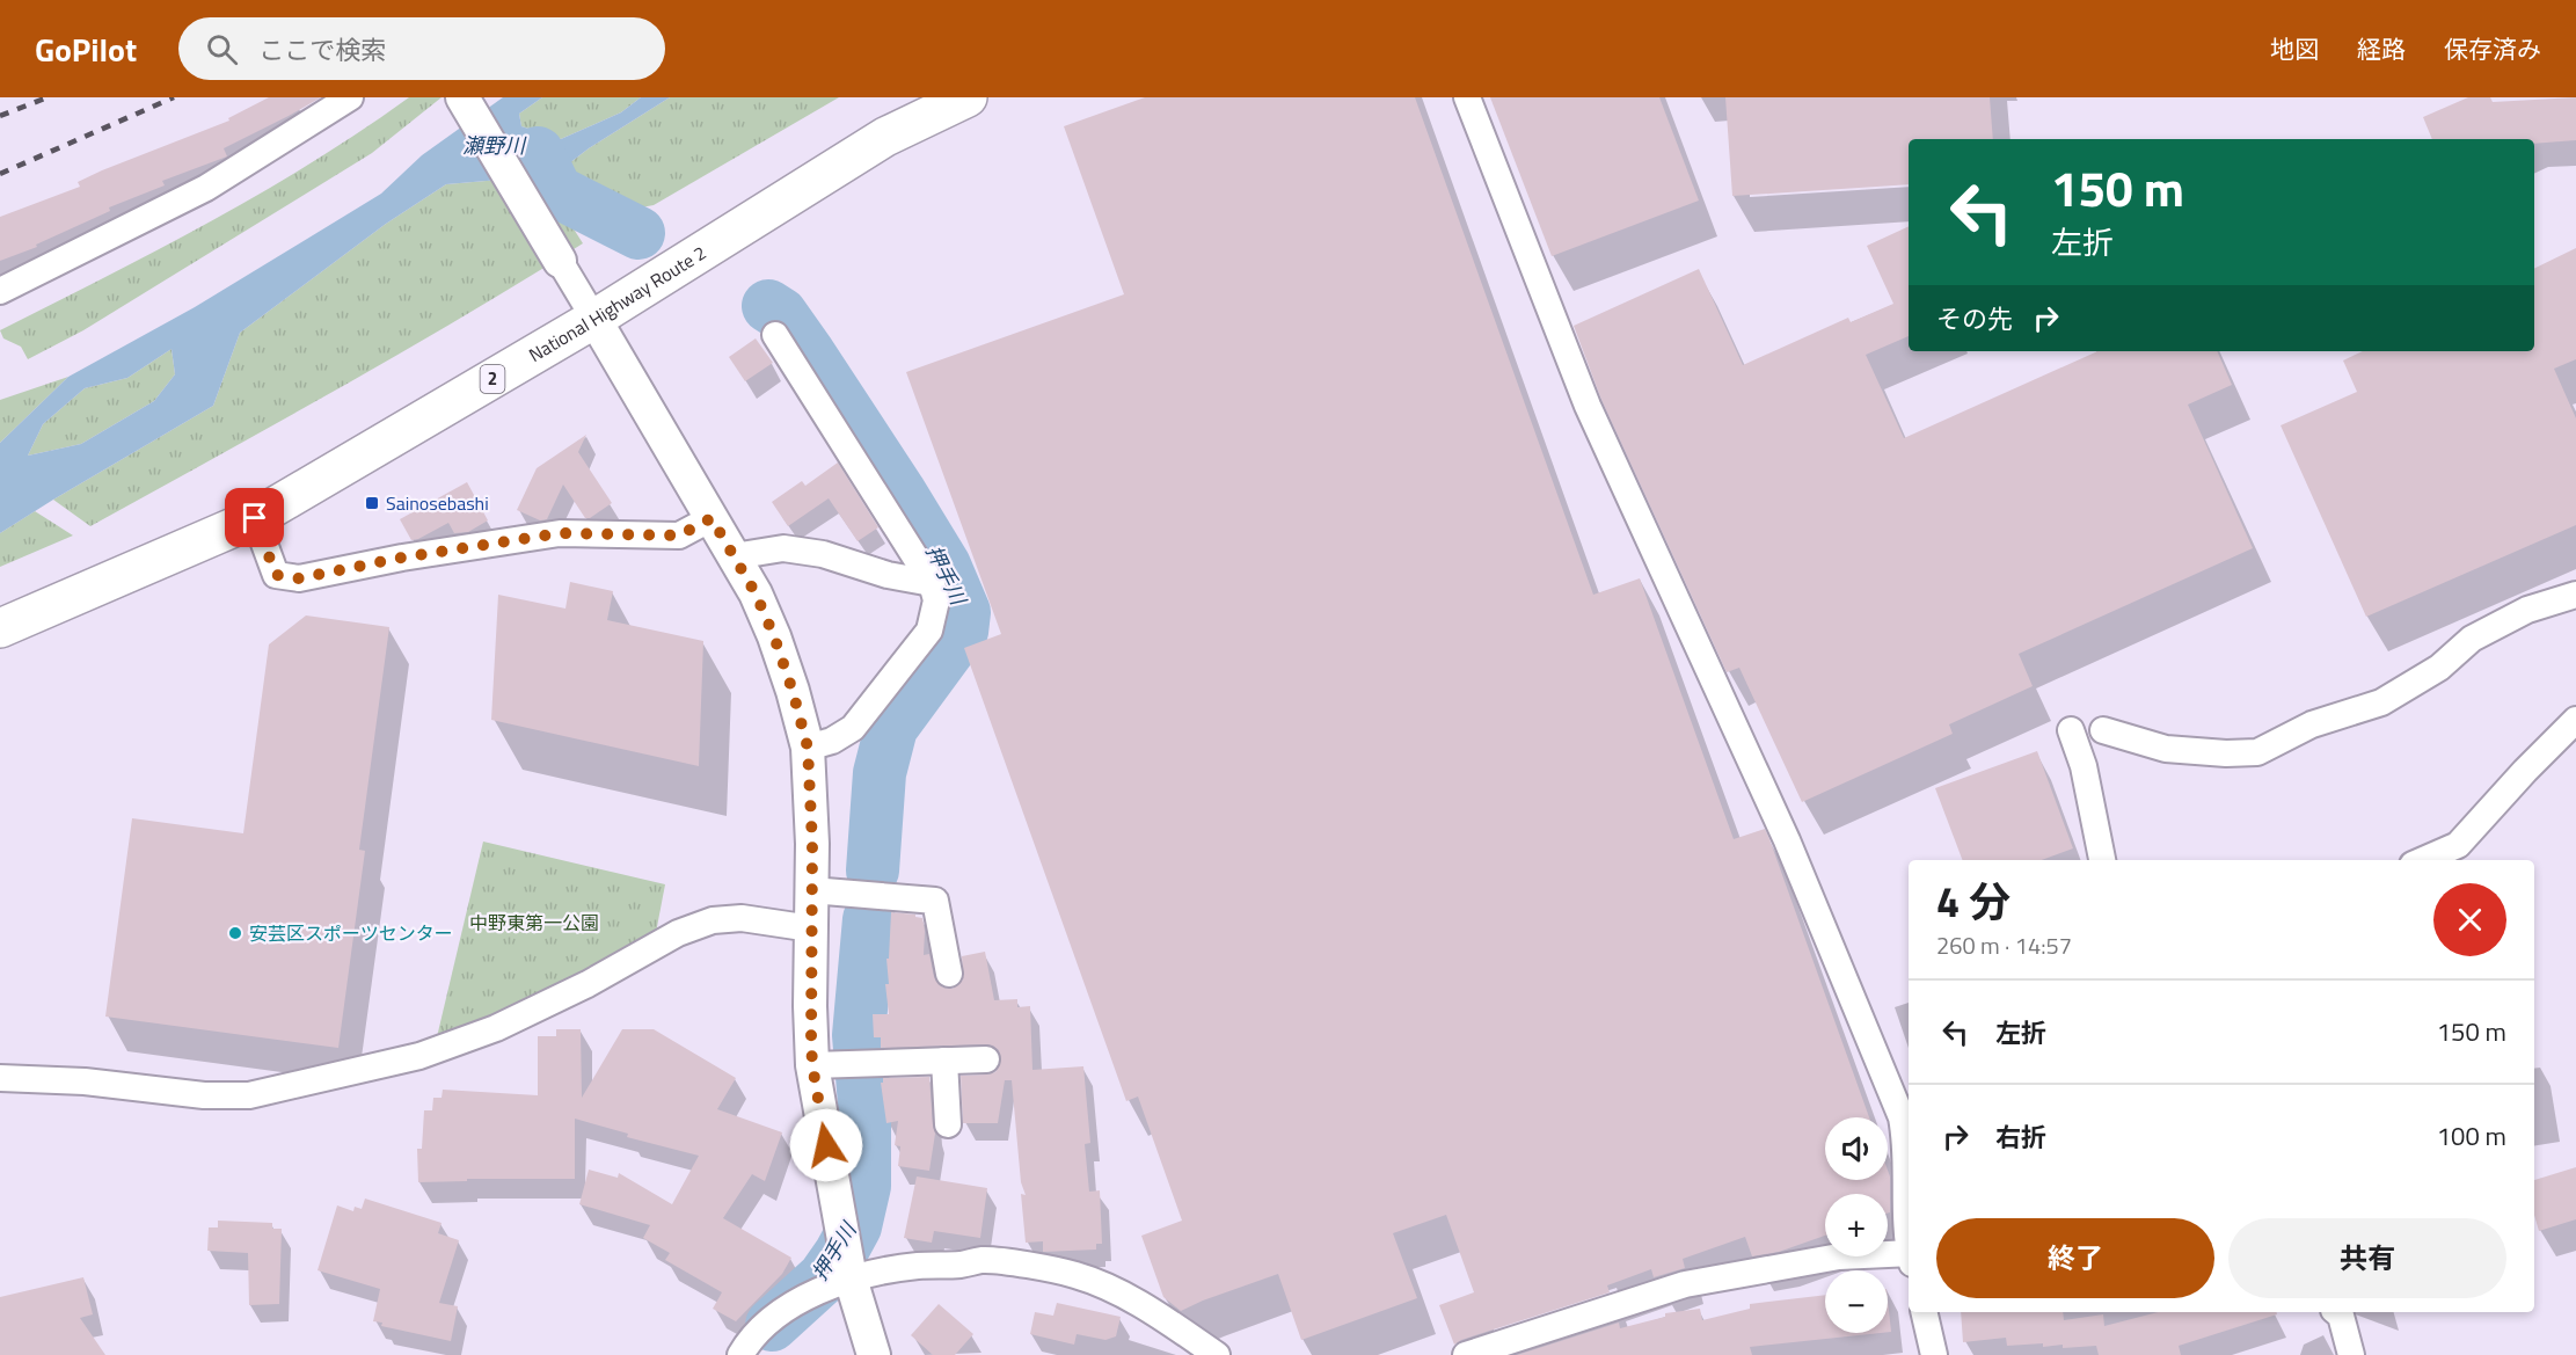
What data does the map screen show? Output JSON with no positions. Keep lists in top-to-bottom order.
{
  "streets": {
    "highway": ["National Highway Route 2", "2"]
  },
  "water": ["瀬野川", "押手川"],
  "parks": ["中野東第一公園"],
  "places": {
    "transit": ["Sainosebashi"],
    "other": ["安芸区スポーツセンター"]
  },
  "page": {
    "header": "GoPilot",
    "search": "ここで検索",
    "nav": ["地図", "経路", "保存済み"],
    "turn": ["150 m", "左折"],
    "then": "その先",
    "heading": ["4 分", "260 m · 14:57"],
    "list": [
      {
        "name": "左折",
        "value": "150 m"
      },
      {
        "name": "右折",
        "value": "100 m"
      }
    ],
    "map_buttons": ["+", "−"],
    "buttons": ["終了", "共有"]
  }
}
